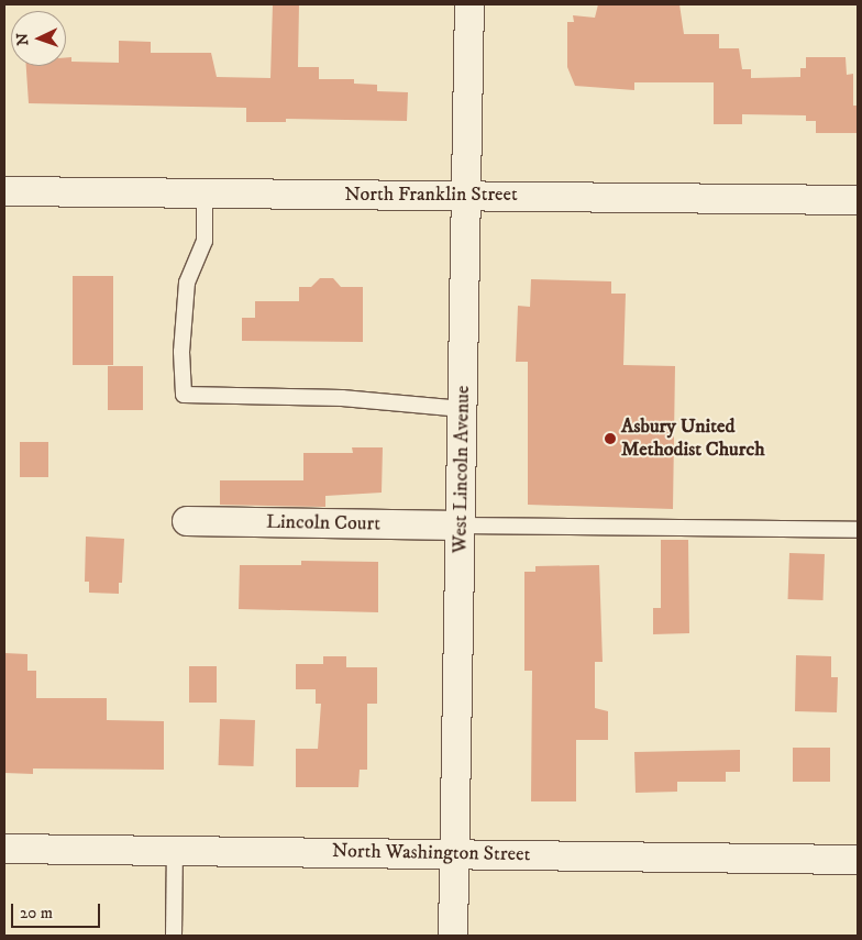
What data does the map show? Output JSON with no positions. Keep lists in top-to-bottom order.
{
  "streets": {
    "street": [
      "North Franklin Street",
      "West Lincoln Avenue",
      "Lincoln Court",
      "North Washington Street"
    ]
  },
  "crossings": [
    ["North Franklin Street", "West Lincoln Avenue"],
    ["West Lincoln Avenue", "Lincoln Court"],
    ["West Lincoln Avenue", "North Washington Street"]
  ],
  "places": ["Asbury United Methodist Church"],
  "scale_bar": "20 m",
  "north": "left"
}
